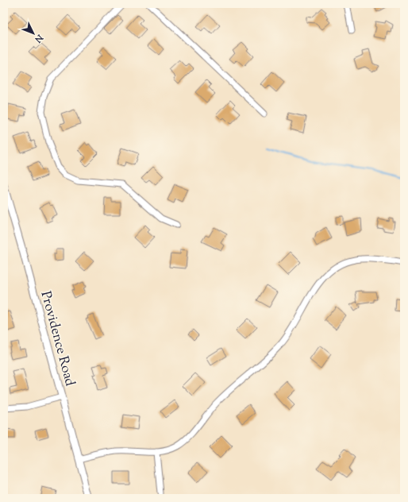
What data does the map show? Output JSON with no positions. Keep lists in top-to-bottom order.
{
  "streets": {
    "street": ["Providence Road"]
  },
  "north": "bottom right"
}
